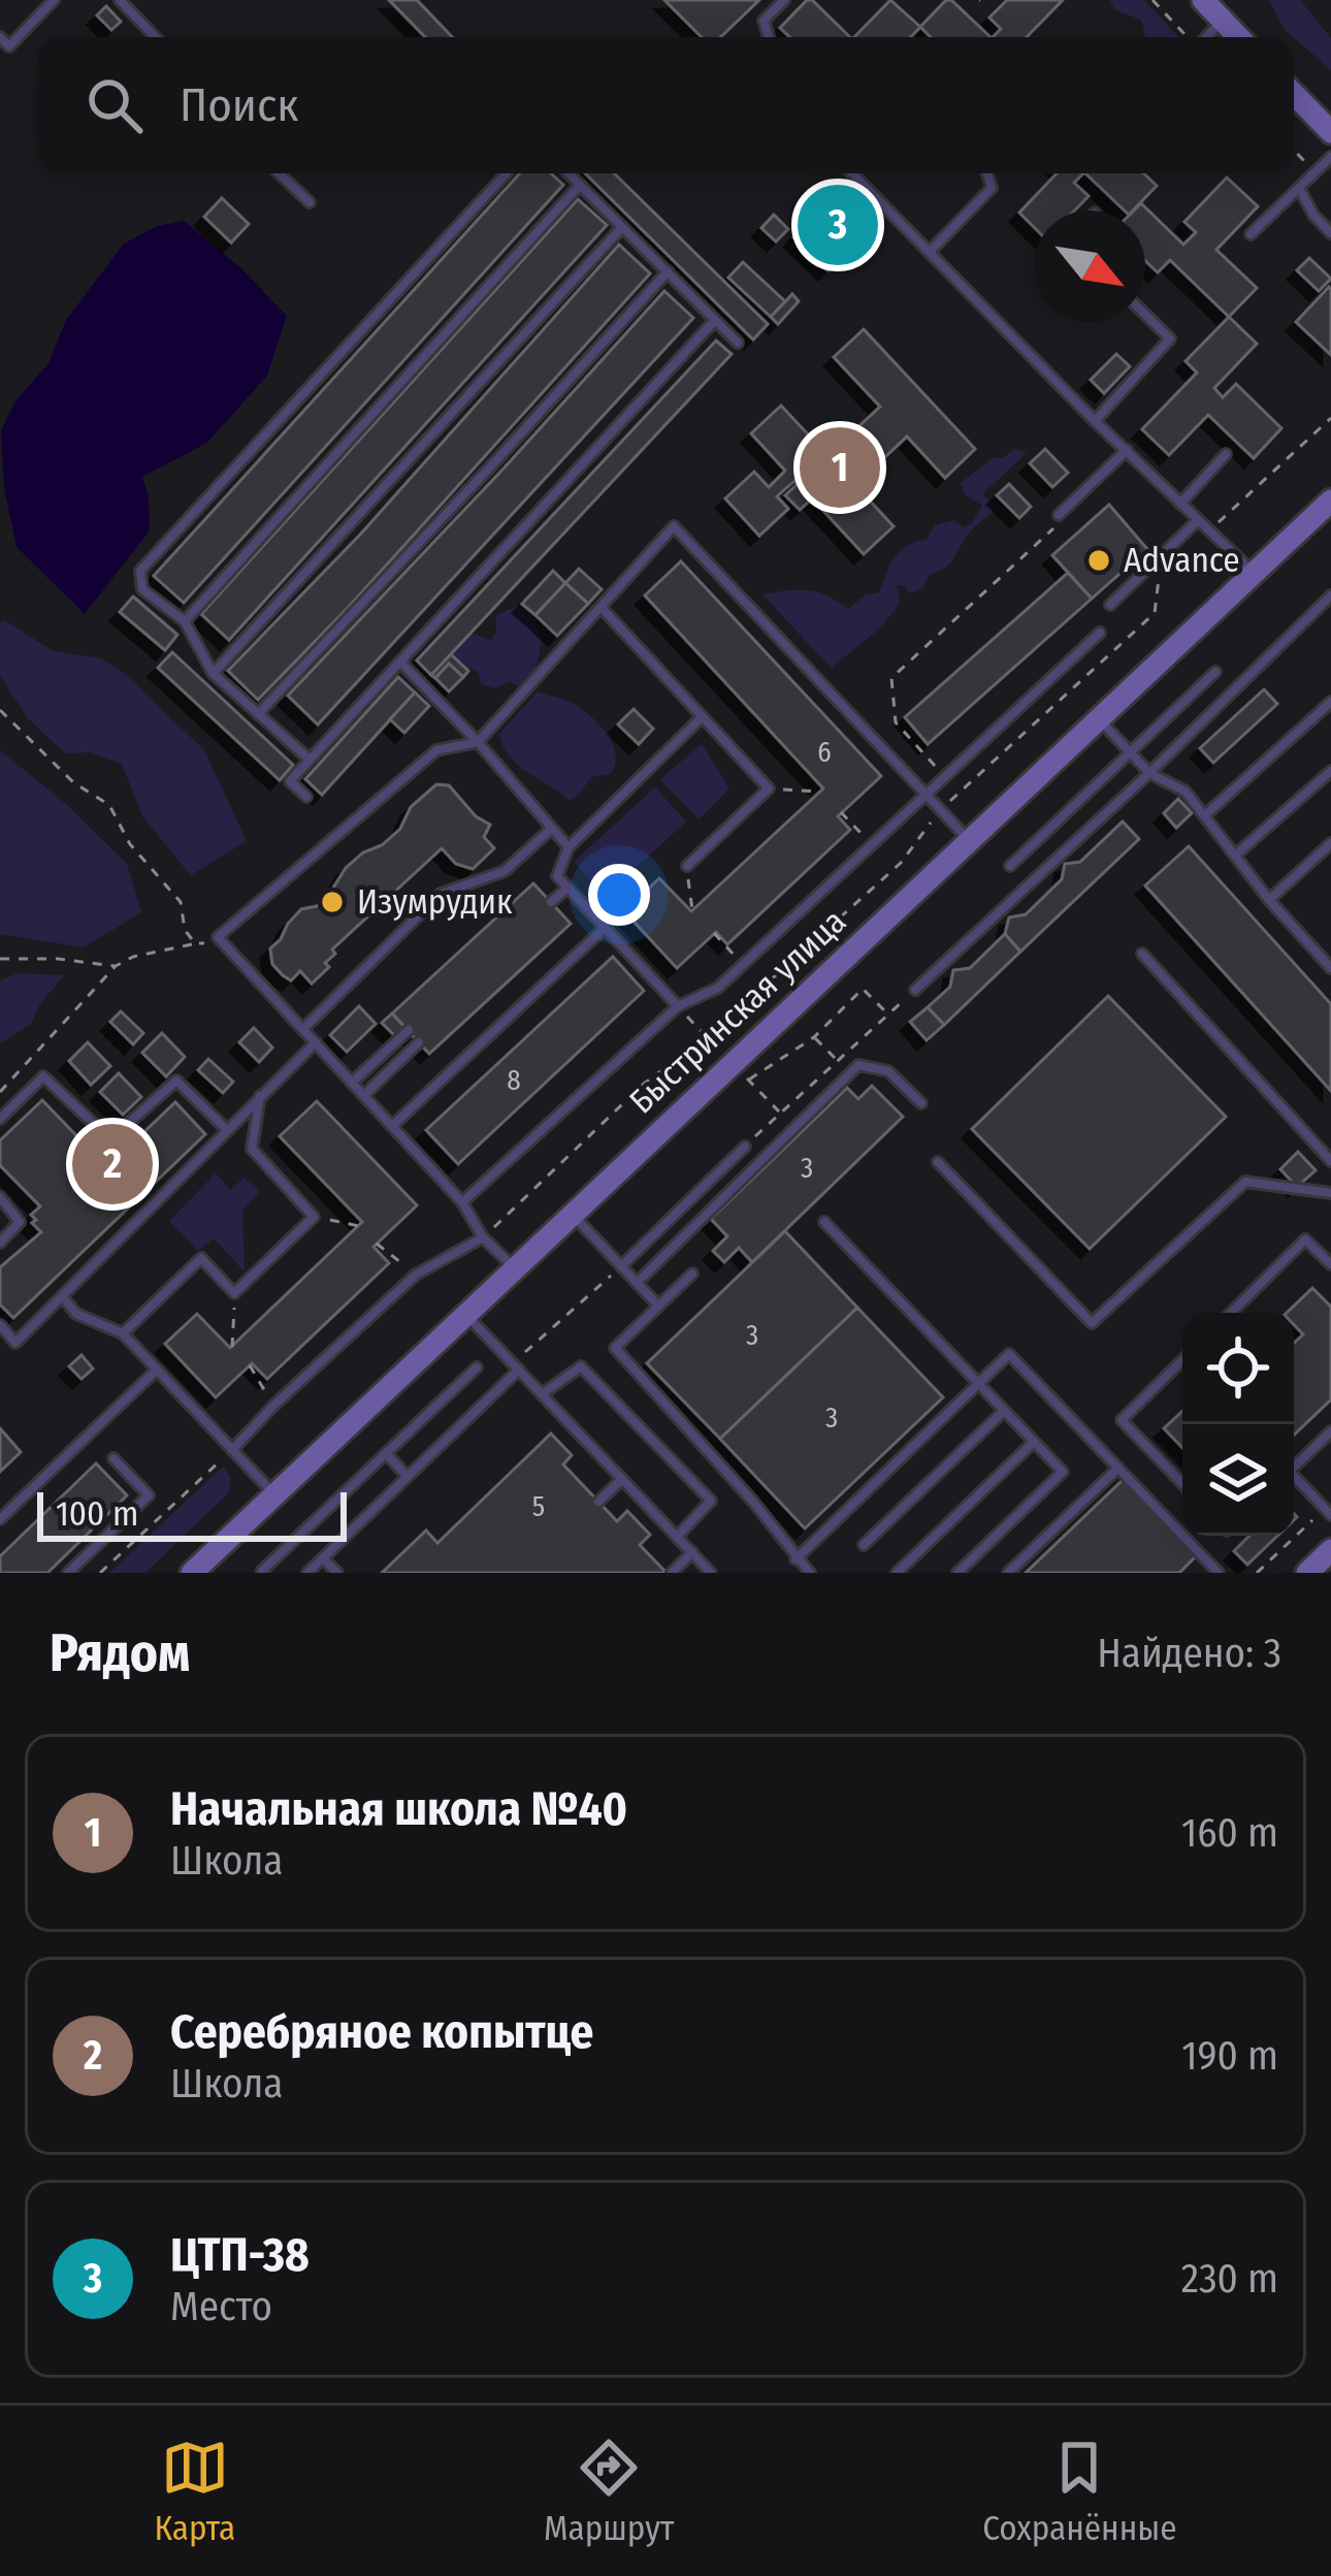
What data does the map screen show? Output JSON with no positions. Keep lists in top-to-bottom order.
{
  "streets": {
    "main road": ["Быстринская улица"]
  },
  "places": ["Advance", "Изумрудик"],
  "house_numbers": [
    "6",
    "8",
    "3",
    "3",
    "3",
    "5"
  ],
  "scale_bar": "100 m",
  "north": "bottom right",
  "page": {
    "search": "Поиск",
    "pins": ["3", "1", "2"],
    "scale": "100 m",
    "heading": ["Рядом", "Найдено: 3"],
    "list": [
      {
        "mark": "1",
        "name": "Начальная школа №40",
        "note": "Школа",
        "value": "160 m"
      },
      {
        "mark": "2",
        "name": "Серебряное копытце",
        "note": "Школа",
        "value": "190 m"
      },
      {
        "mark": "3",
        "name": "ЦТП-38",
        "note": "Место",
        "value": "230 m"
      }
    ],
    "nav": ["Карта", "Маршрут", "Сохранённые"]
  }
}
